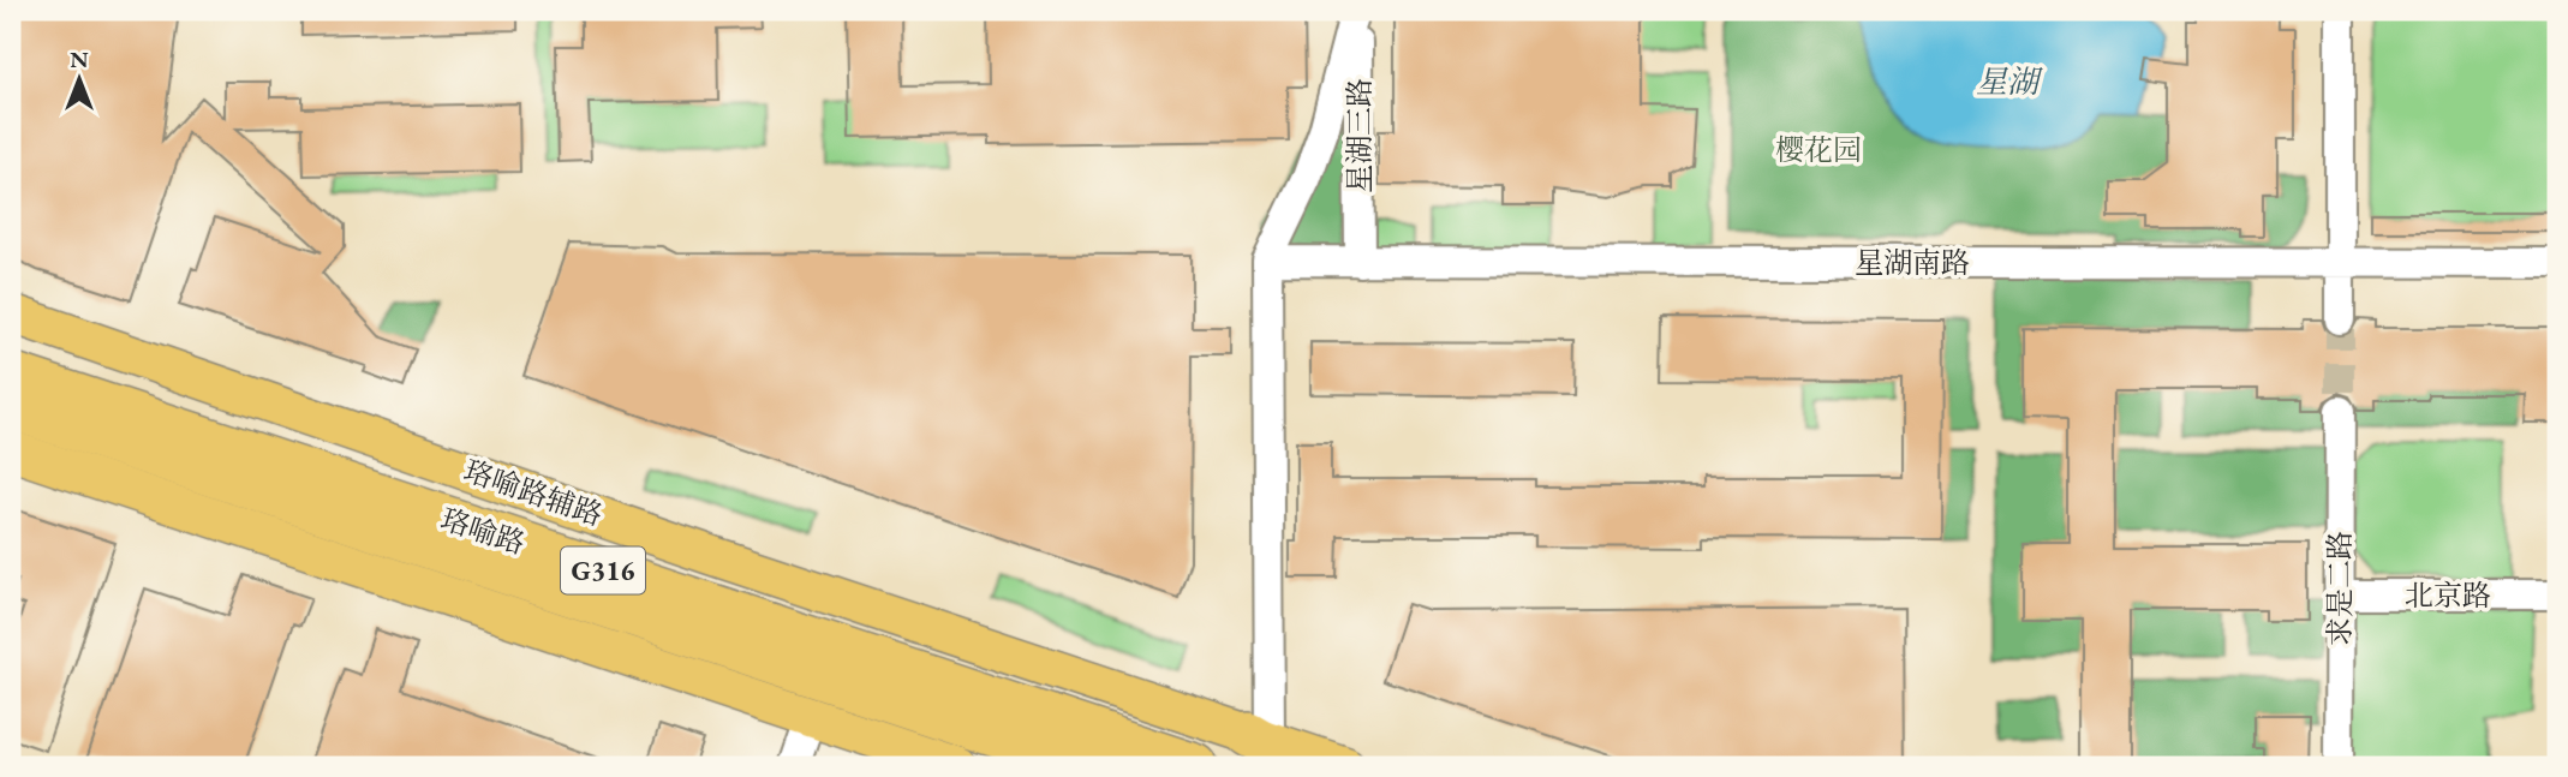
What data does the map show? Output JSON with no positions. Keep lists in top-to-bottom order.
{
  "streets": {
    "highway": ["珞喻路", "G316"],
    "main road": ["珞喻路辅路"],
    "street": [
      "星湖三路",
      "星湖南路",
      "求是二路",
      "北京路"
    ]
  },
  "crossings": [
    ["星湖三路", "星湖南路"],
    ["求是二路", "北京路"]
  ],
  "water": ["星湖"],
  "parks": ["樱花园"],
  "north": "top"
}
